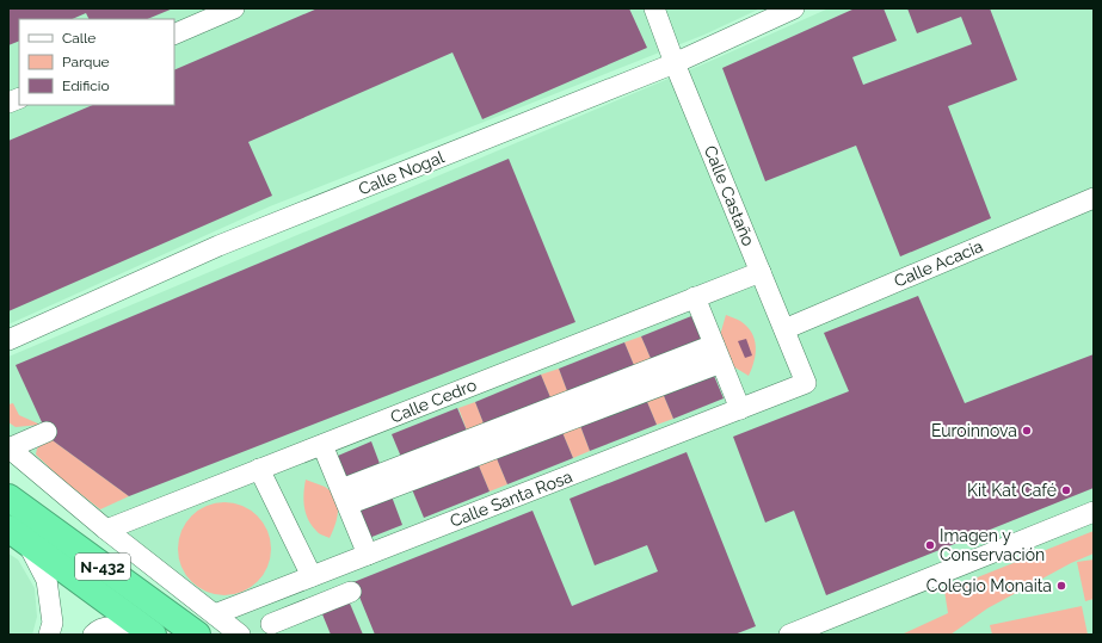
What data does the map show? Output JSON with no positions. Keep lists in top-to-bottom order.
{
  "streets": {
    "highway": ["N-432"],
    "street": [
      "Calle Nogal",
      "Calle Castaño",
      "Calle Acacia",
      "Calle Cedro",
      "Calle Santa Rosa"
    ]
  },
  "crossings": [
    ["Calle Nogal", "Calle Castaño"],
    ["Calle Castaño", "Calle Acacia"],
    ["Calle Castaño", "Calle Cedro"],
    ["Calle Castaño", "Calle Santa Rosa"]
  ],
  "places": [
    "Euroinnova",
    "Kit Kat Café",
    "Imagen y Conservación",
    "Colegio Monaita"
  ],
  "legend": ["Calle", "Parque", "Edificio"]
}
